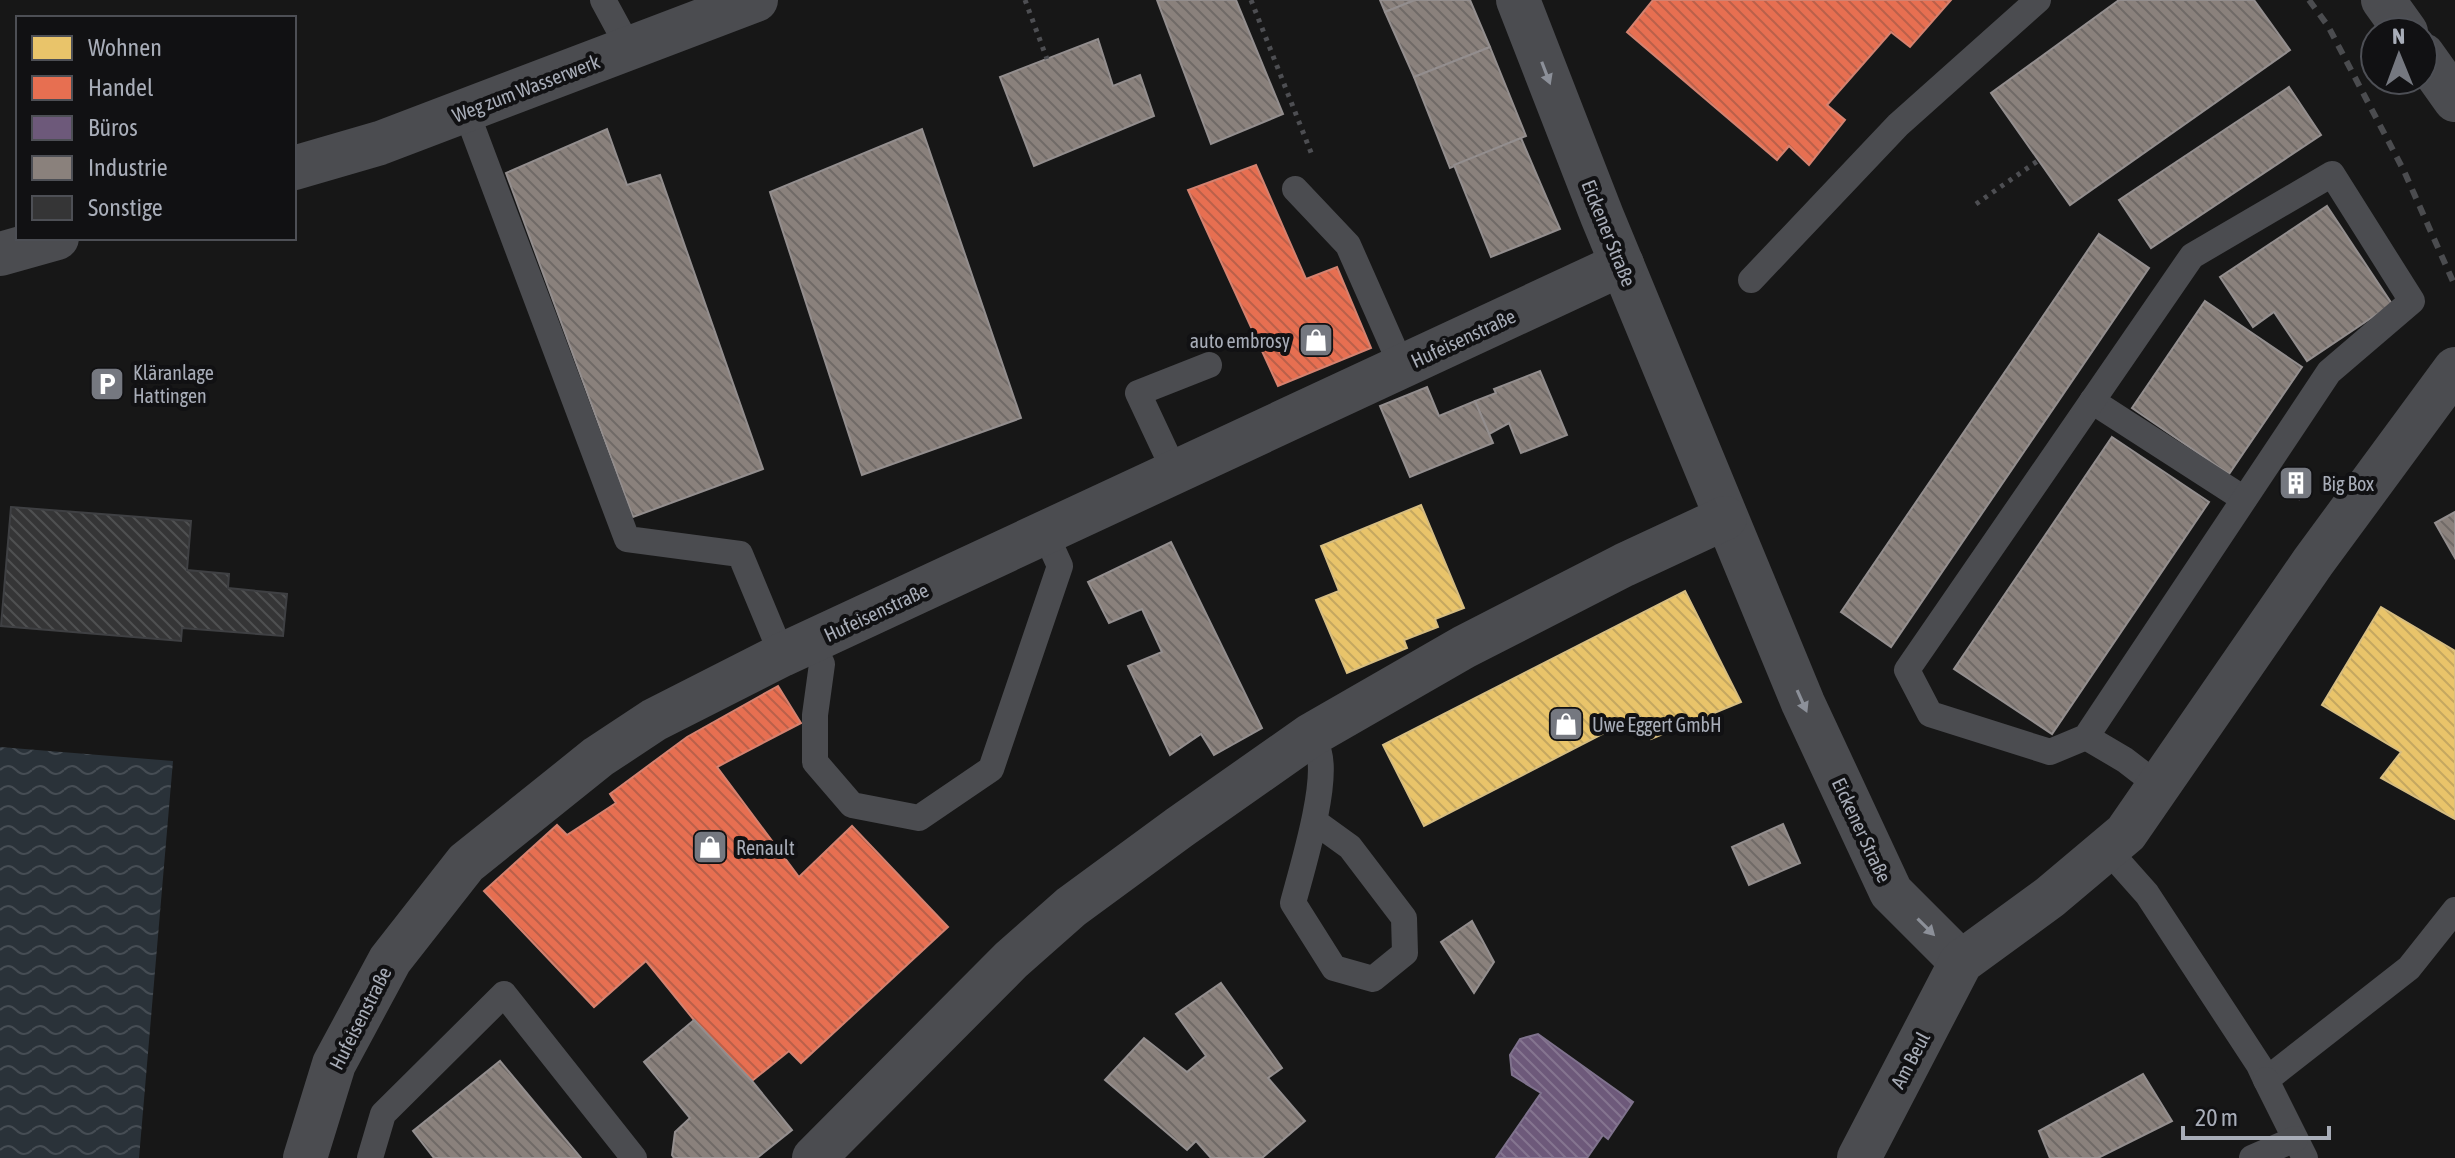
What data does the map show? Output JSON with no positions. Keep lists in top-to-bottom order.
{
  "streets": {
    "street": [
      "Weg zum Wasserwerk",
      "Eickener Straße",
      "Hufeisenstraße",
      "Am Beul"
    ]
  },
  "crossings": [
    ["Eickener Straße", "Hufeisenstraße"],
    ["Eickener Straße", "Am Beul"]
  ],
  "one_way": ["Eickener Straße"],
  "places": {
    "shop": ["auto embrosy", "Uwe Eggert GmbH", "Renault"],
    "parking": ["Kläranlage Hattingen"],
    "building": ["Big Box"]
  },
  "legend": [
    "Wohnen",
    "Handel",
    "Büros",
    "Industrie",
    "Sonstige"
  ],
  "scale_bar": "20 m",
  "north": "top"
}
